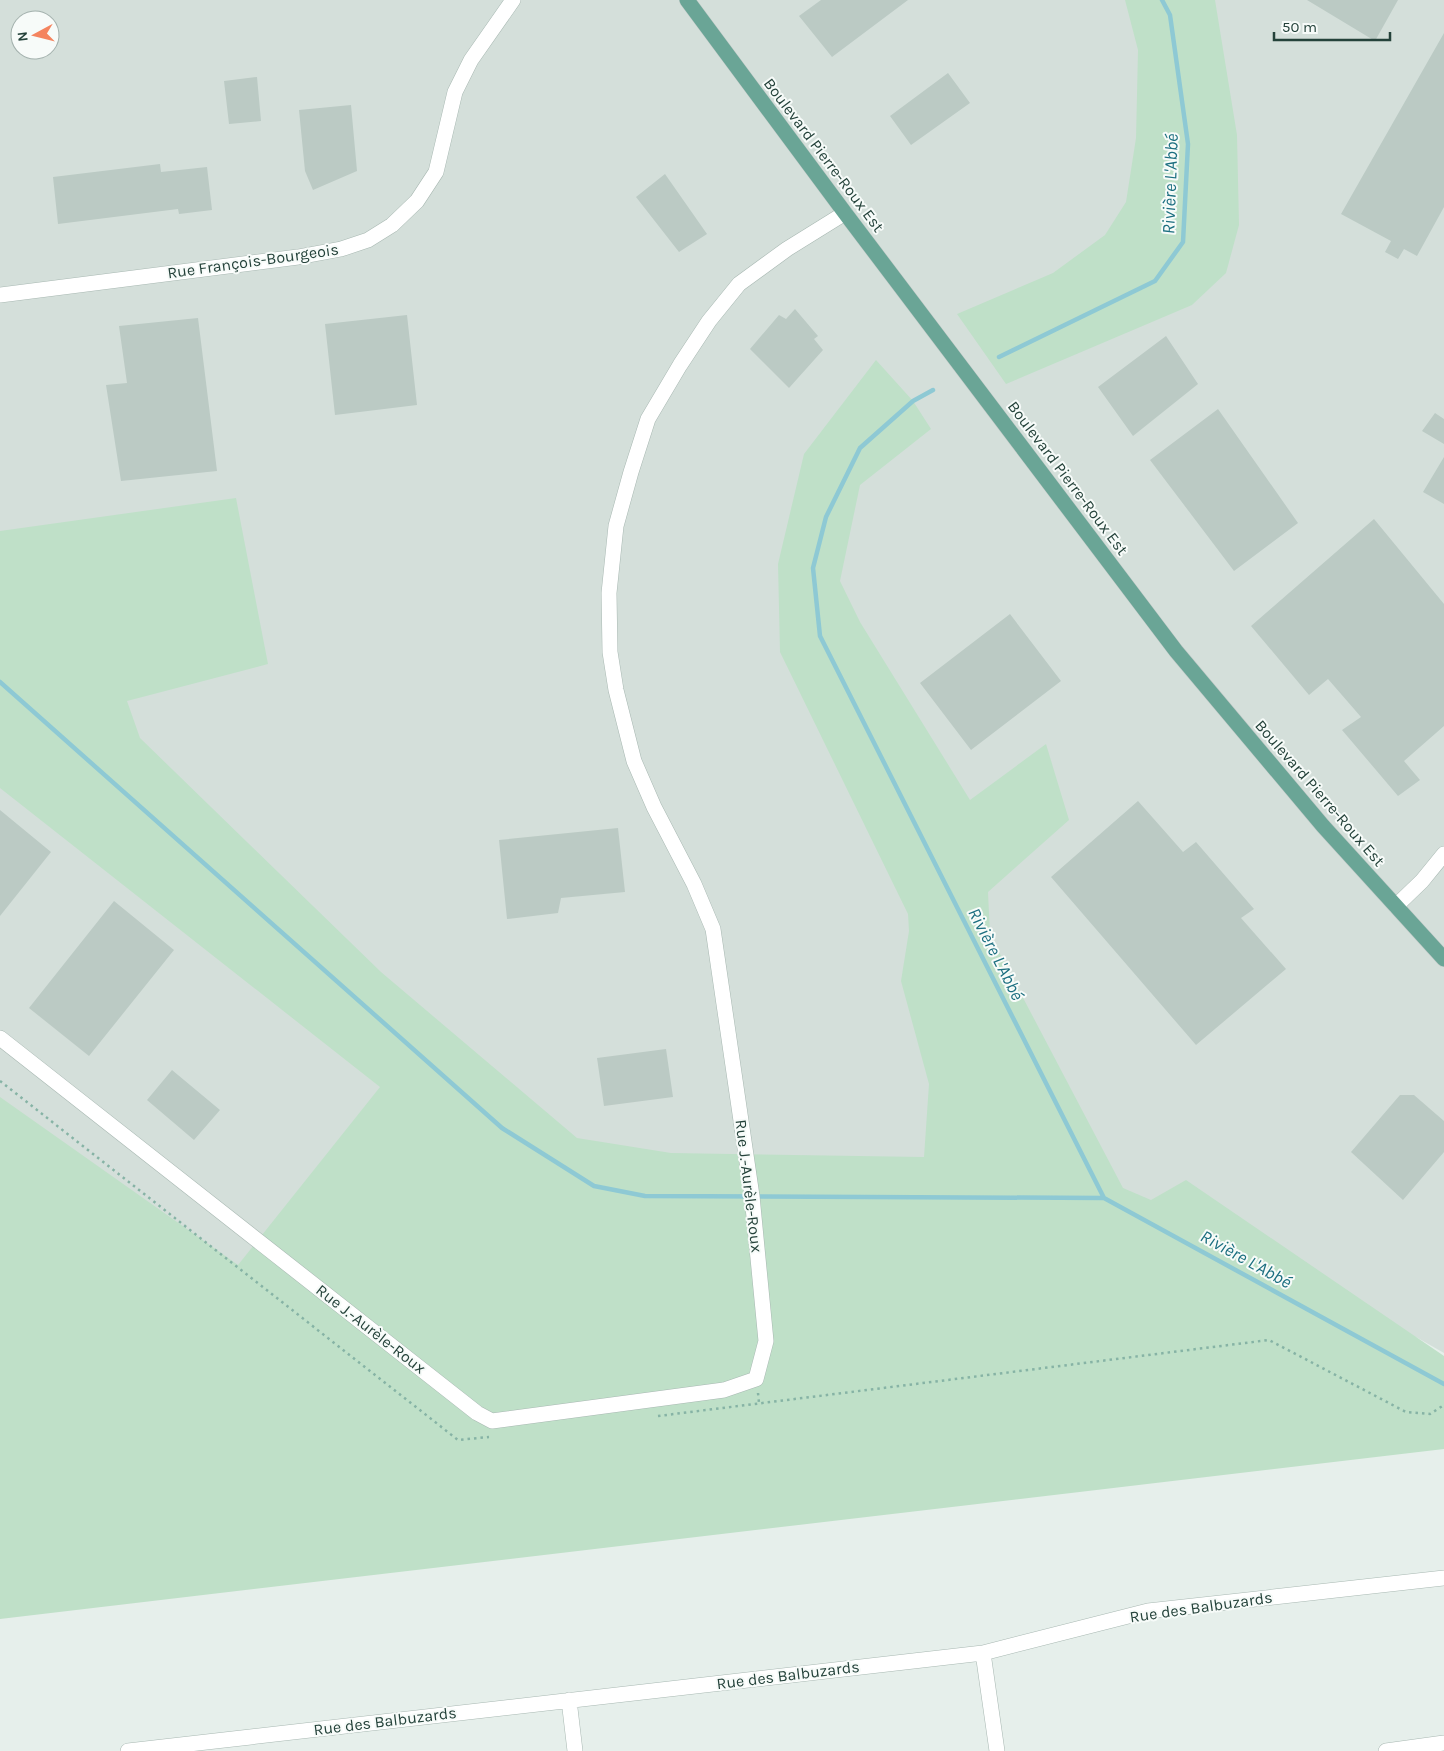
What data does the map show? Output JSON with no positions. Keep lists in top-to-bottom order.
{
  "streets": {
    "main road": ["Boulevard Pierre-Roux Est"],
    "street": ["Rue François-Bourgeois", "Rue J.-Aurèle-Roux", "Rue des Balbuzards"]
  },
  "crossings": [
    ["Boulevard Pierre-Roux Est", "Rue J.-Aurèle-Roux"]
  ],
  "water": ["Rivière L'Abbé"],
  "scale_bar": "50 m",
  "north": "left"
}
